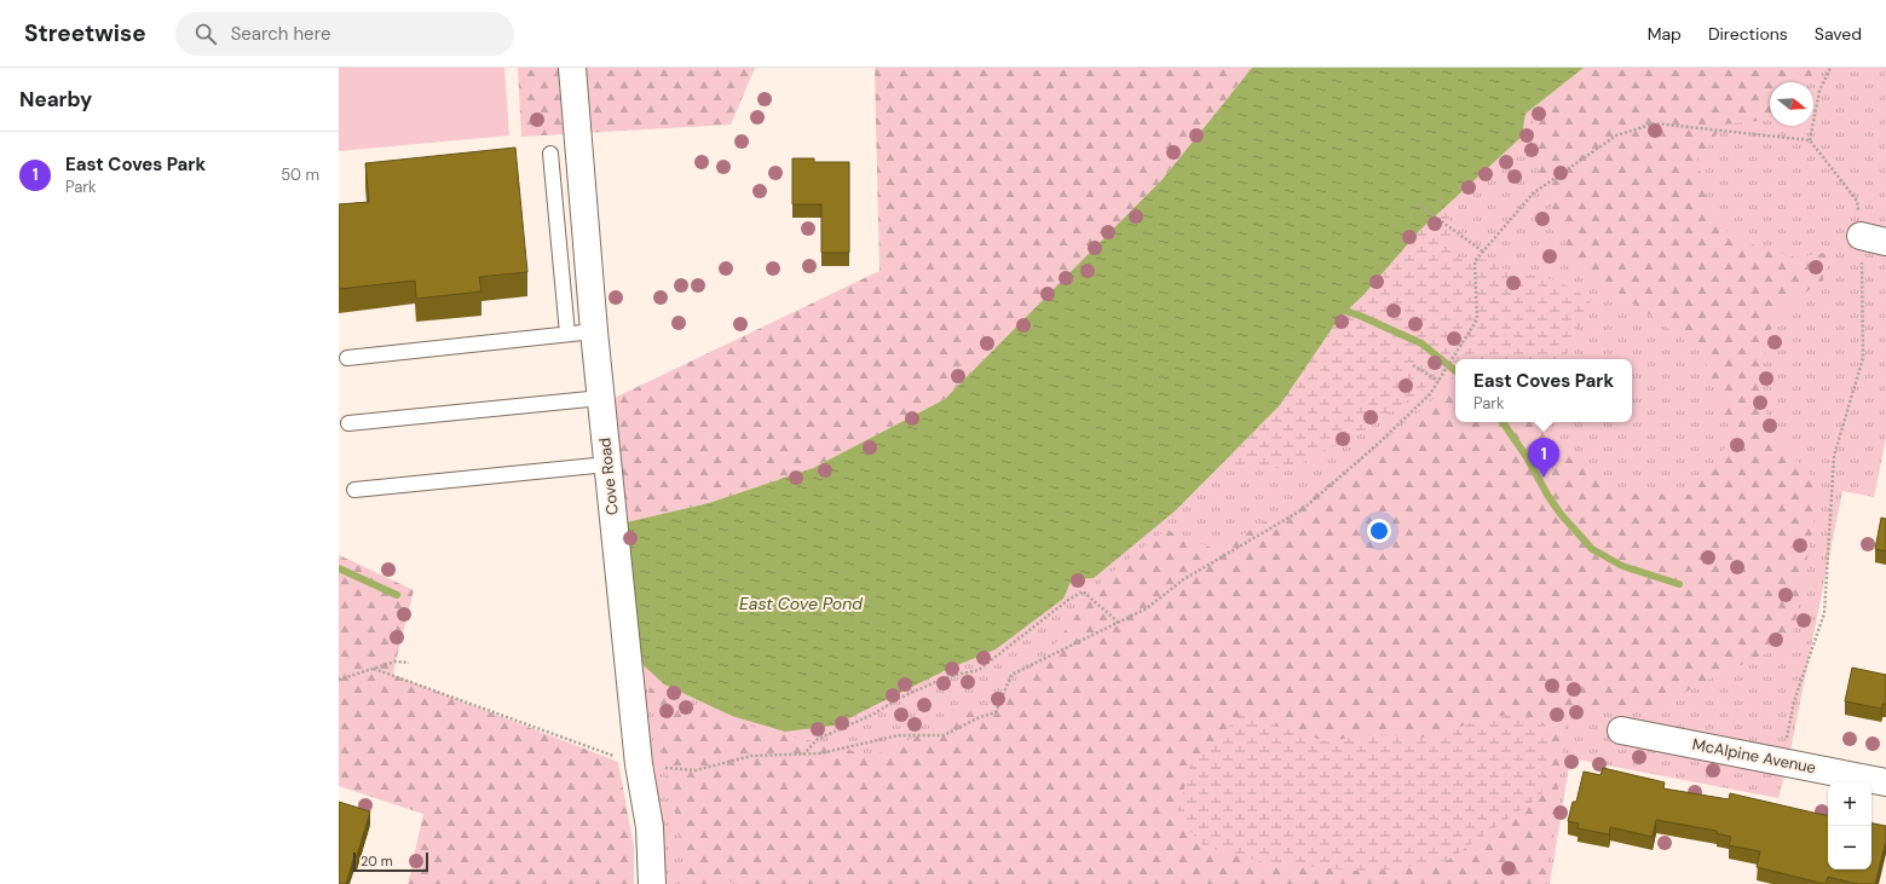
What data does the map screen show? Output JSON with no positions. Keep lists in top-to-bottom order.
{
  "streets": {
    "street": ["Cove Road", "McAlpine Avenue"]
  },
  "water": ["East Cove Pond"],
  "scale_bar": "20 m",
  "north": "right",
  "page": {
    "header": "Streetwise",
    "search": "Search here",
    "nav": ["Map", "Directions", "Saved"],
    "heading": "Nearby",
    "list": [
      {
        "mark": "1",
        "name": "East Coves Park",
        "note": "Park",
        "value": "50 m"
      }
    ],
    "popup": ["East Coves Park", "Park"],
    "pins": "1",
    "map_buttons": ["+", "−"],
    "scale": "20 m"
  }
}
